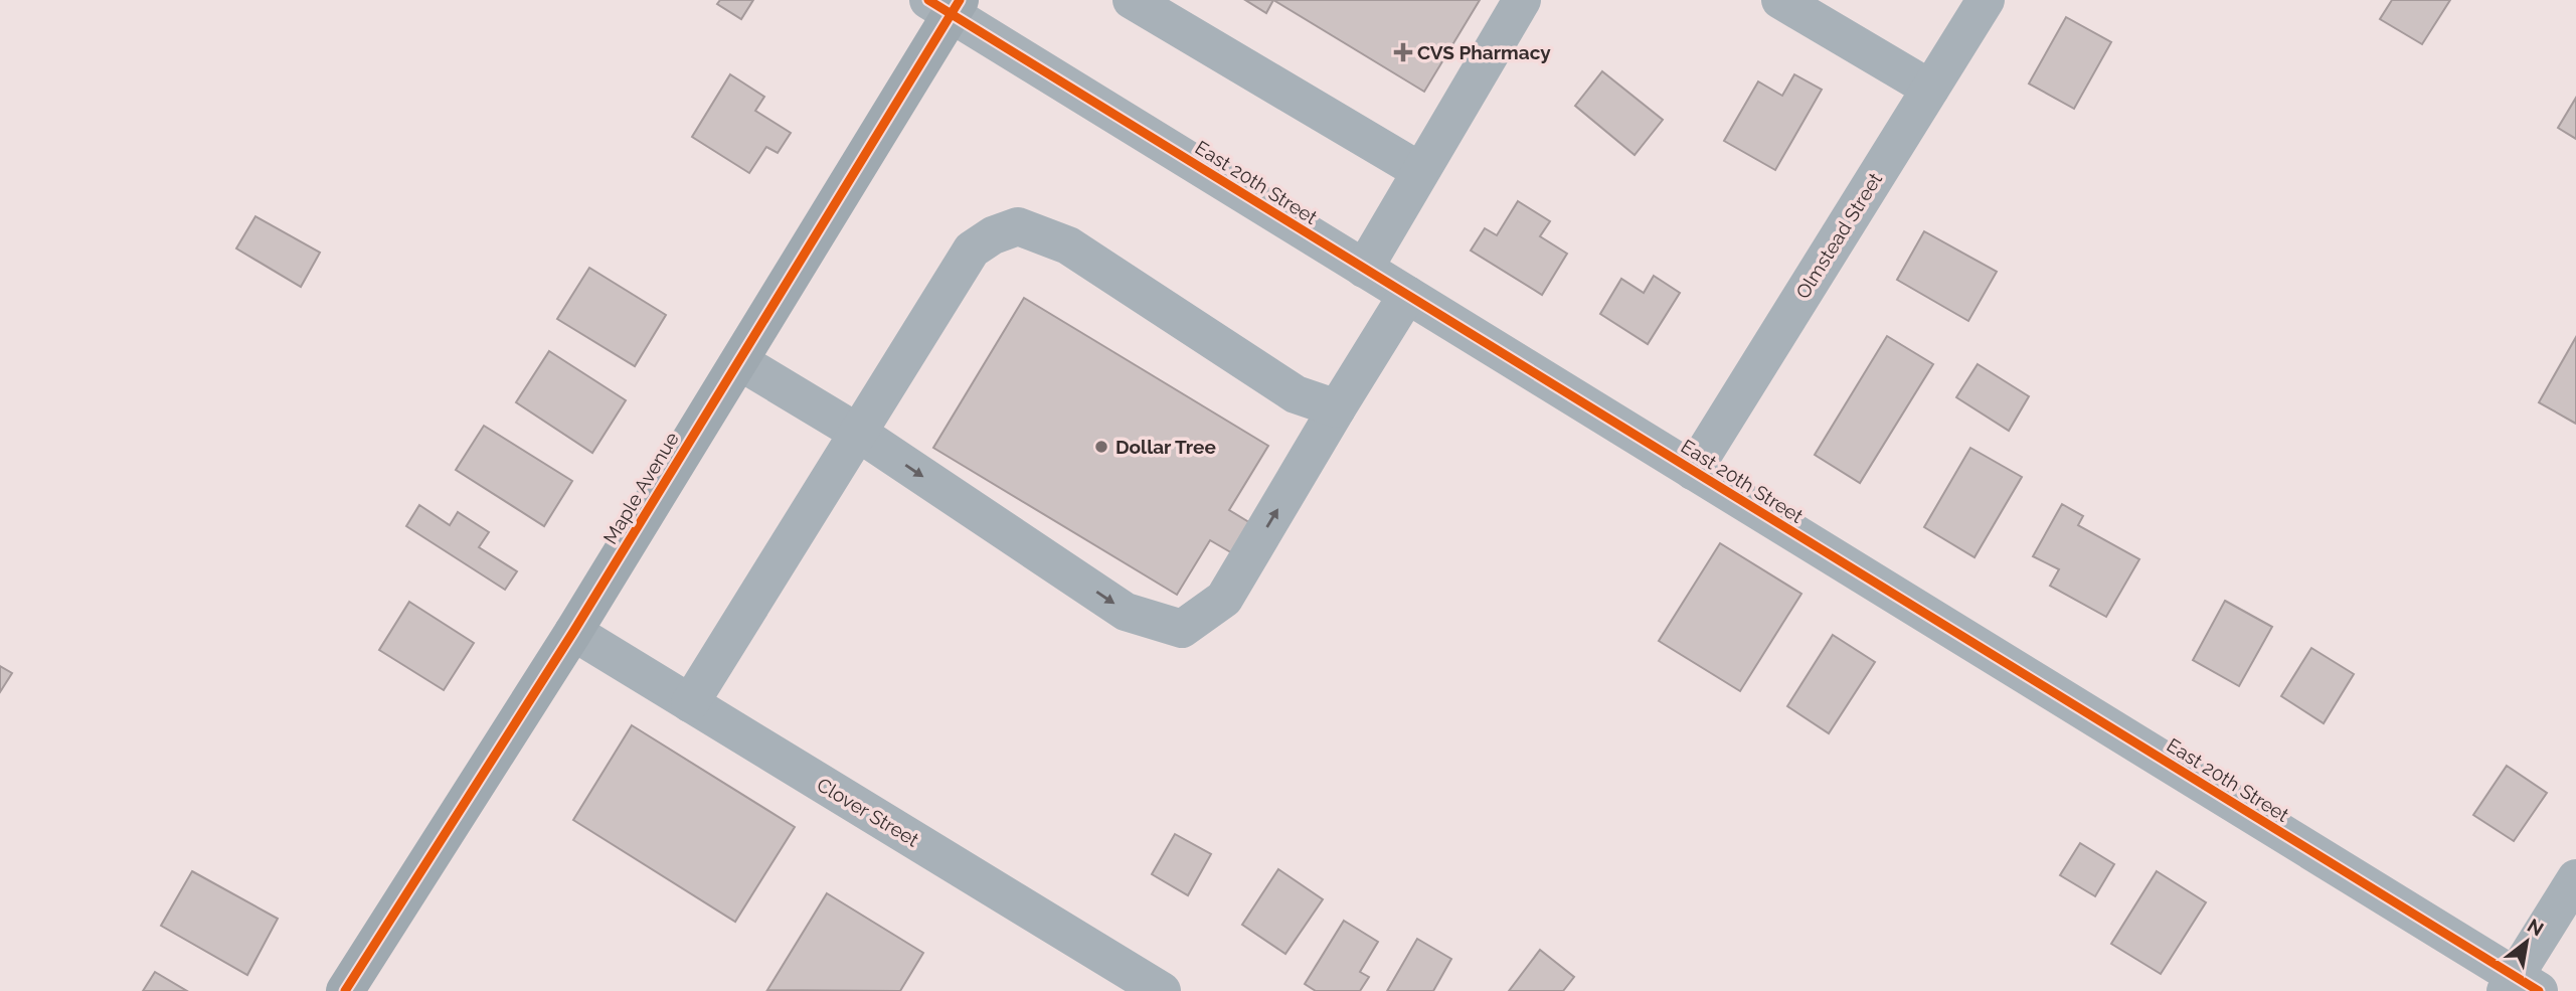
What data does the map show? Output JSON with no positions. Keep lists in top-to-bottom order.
{
  "streets": {
    "main road": ["Maple Avenue"],
    "street": ["East 20th Street", "Olmstead Street", "Clover Street"]
  },
  "crossings": [
    ["East 20th Street", "Olmstead Street"],
    ["East 20th Street", "Maple Avenue"],
    ["Maple Avenue", "Clover Street"]
  ],
  "places": {
    "health": ["CVS Pharmacy"],
    "other": ["Dollar Tree"]
  },
  "north": "top right"
}
